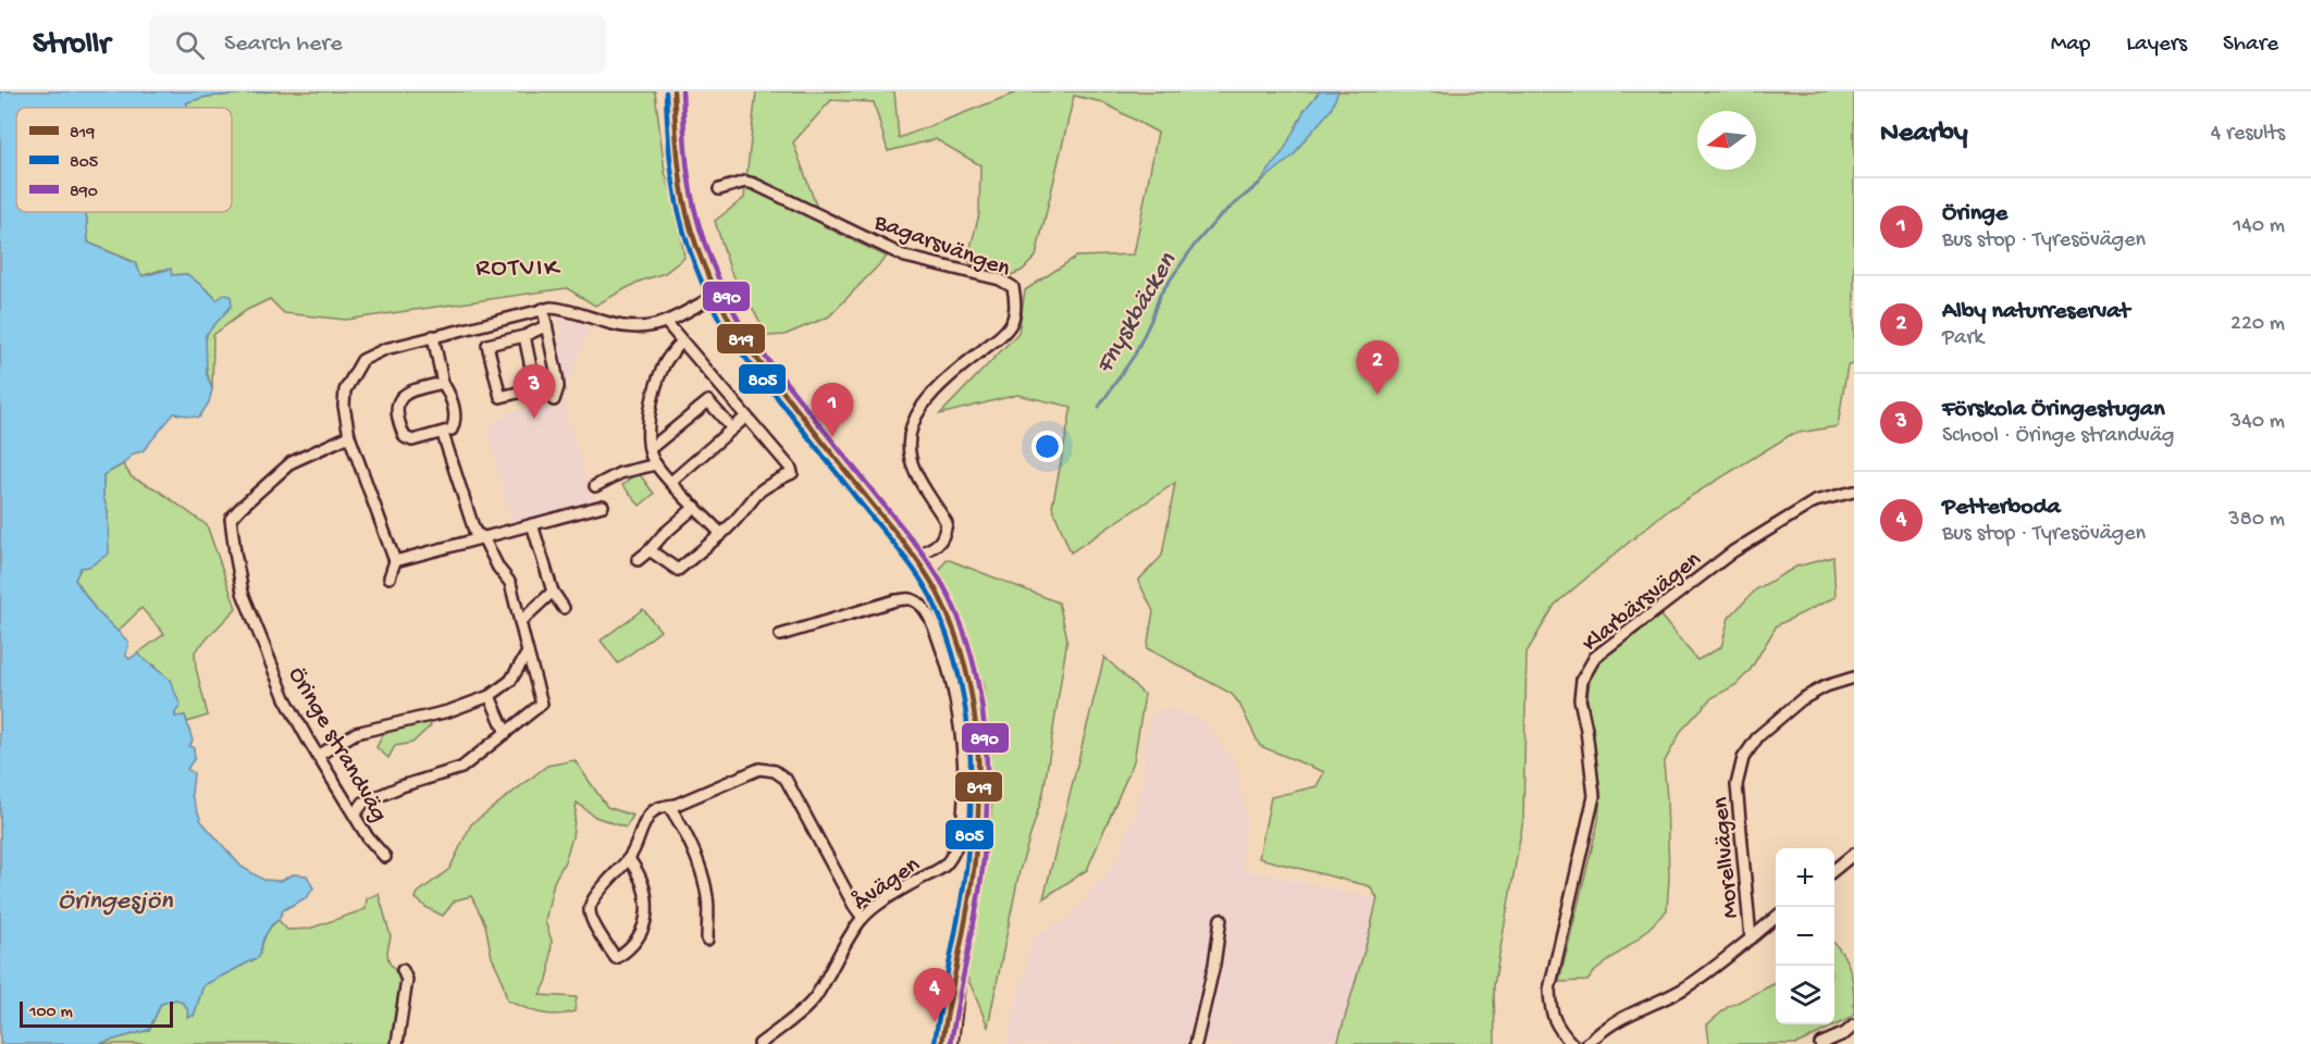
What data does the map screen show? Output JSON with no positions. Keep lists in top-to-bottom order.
{
  "streets": {
    "street": [
      "Bagarsvängen",
      "Klarbärsvägen",
      "Öringe strandväg",
      "Morellvägen",
      "Åvägen"
    ]
  },
  "districts": ["ROTVIK"],
  "water": ["Fnyskbäcken", "Öringesjön"],
  "lines": ["transit line 819", "transit line 890", "transit line 805"],
  "legend": ["819", "805", "890"],
  "scale_bar": "100 m",
  "north": "left",
  "page": {
    "header": "Strollr",
    "search": "Search here",
    "nav": ["Map", "Layers", "Share"],
    "heading": ["Nearby", "4 results"],
    "list": [
      {
        "mark": "1",
        "name": "Öringe",
        "note": "Bus stop · Tyresövägen",
        "value": "140 m"
      },
      {
        "mark": "2",
        "name": "Alby naturreservat",
        "note": "Park",
        "value": "220 m"
      },
      {
        "mark": "3",
        "name": "Förskola Öringestugan",
        "note": "School · Öringe strandväg",
        "value": "340 m"
      },
      {
        "mark": "4",
        "name": "Petterboda",
        "note": "Bus stop · Tyresövägen",
        "value": "380 m"
      }
    ],
    "pins": [
      "2",
      "3",
      "1",
      "4"
    ],
    "map_buttons": ["+", "−"],
    "scale": "100 m"
  }
}
